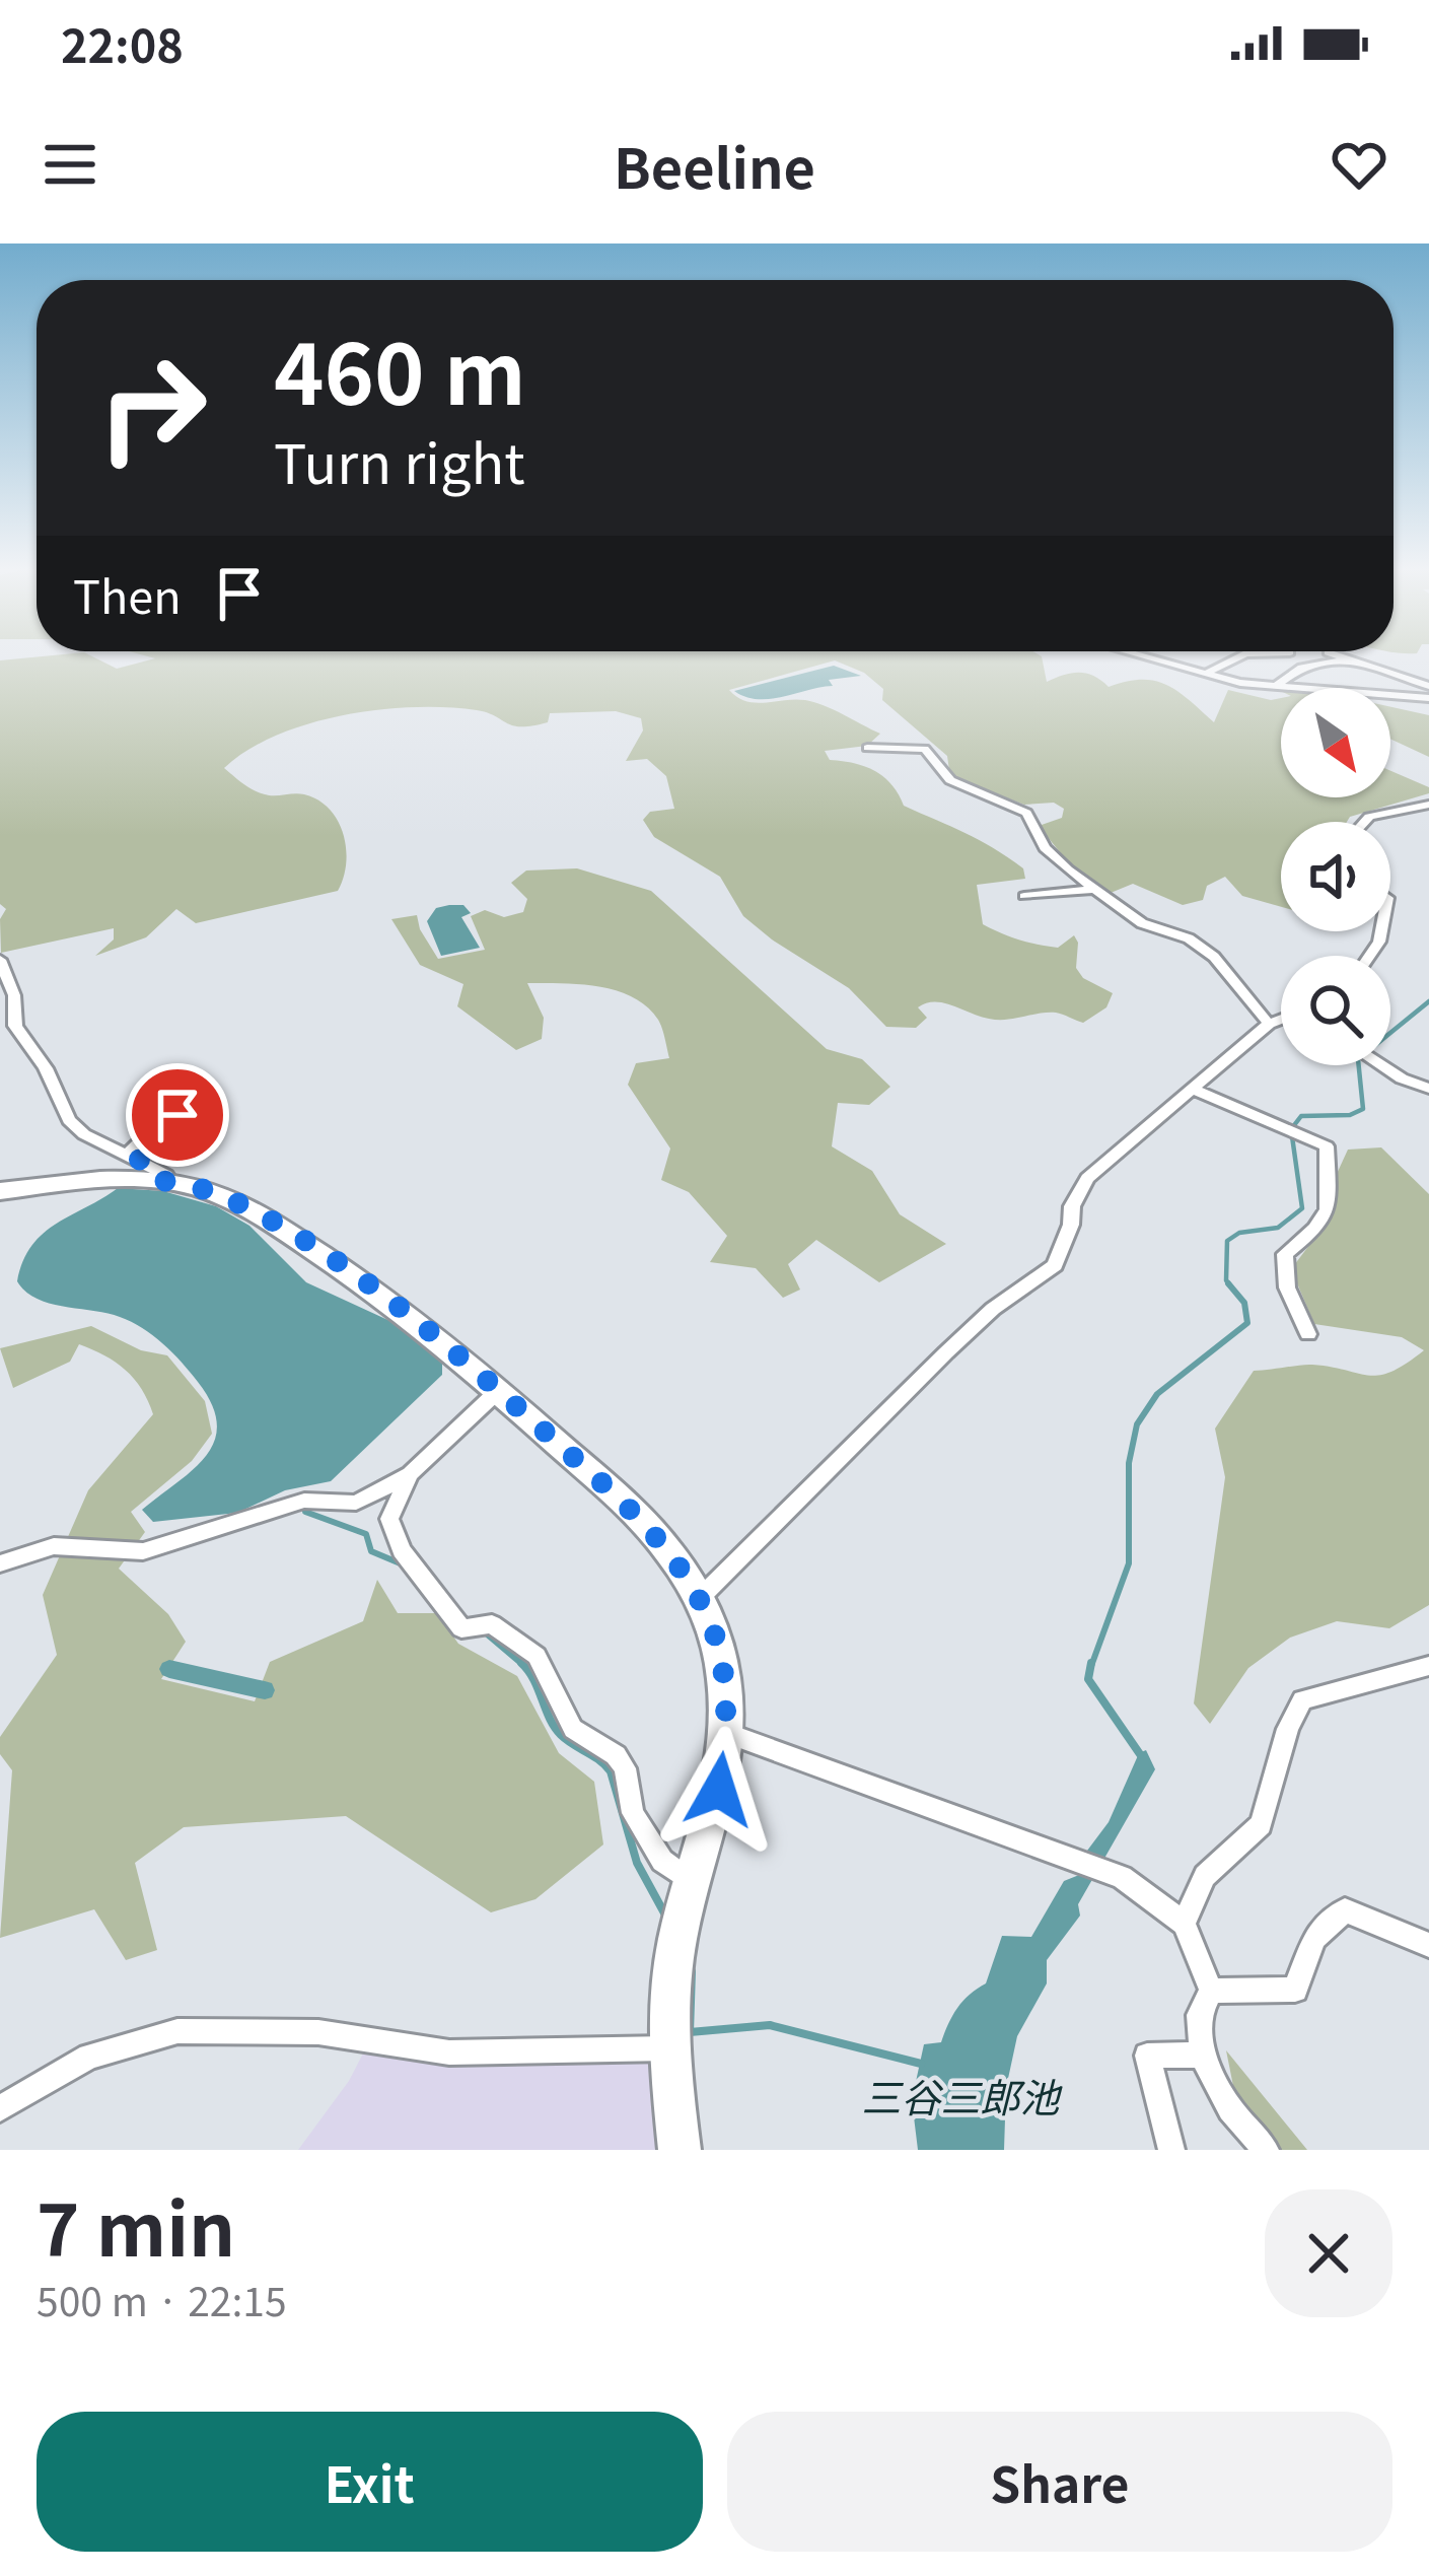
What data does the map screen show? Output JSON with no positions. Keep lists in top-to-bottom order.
{
  "water": ["三谷三郎池"],
  "north": "bottom right",
  "page": {
    "status": "22:08",
    "header": "Beeline",
    "turn": ["460 m", "Turn right"],
    "then": "Then",
    "heading": ["7 min", "500 m · 22:15"],
    "buttons": ["Exit", "Share"]
  }
}
